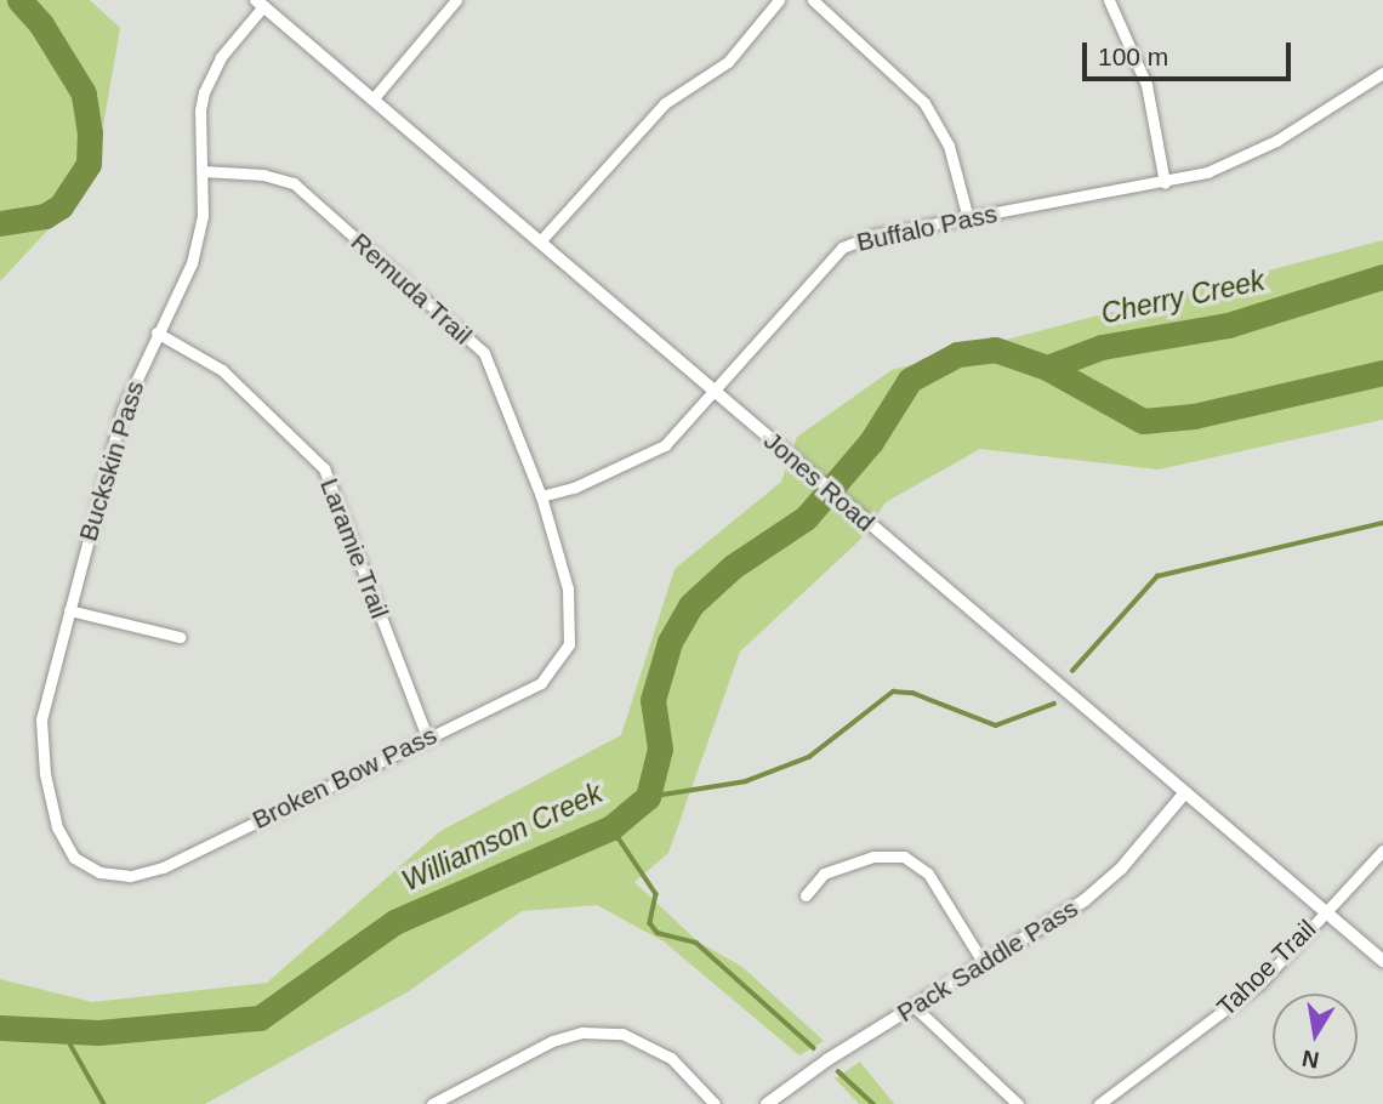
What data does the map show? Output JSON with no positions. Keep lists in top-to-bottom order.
{
  "streets": {
    "street": [
      "Buffalo Pass",
      "Remuda Trail",
      "Buckskin Pass",
      "Jones Road",
      "Laramie Trail",
      "Broken Bow Pass",
      "Pack Saddle Pass",
      "Tahoe Trail"
    ]
  },
  "crossings": [
    ["Buffalo Pass", "Remuda Trail"],
    ["Buffalo Pass", "Jones Road"],
    ["Remuda Trail", "Buckskin Pass"],
    ["Remuda Trail", "Broken Bow Pass"],
    ["Buckskin Pass", "Jones Road"],
    ["Buckskin Pass", "Laramie Trail"],
    ["Buckskin Pass", "Broken Bow Pass"],
    ["Jones Road", "Pack Saddle Pass"],
    ["Jones Road", "Tahoe Trail"],
    ["Laramie Trail", "Broken Bow Pass"]
  ],
  "water": ["Cherry Creek", "Williamson Creek"],
  "scale_bar": "100 m",
  "north": "bottom"
}
